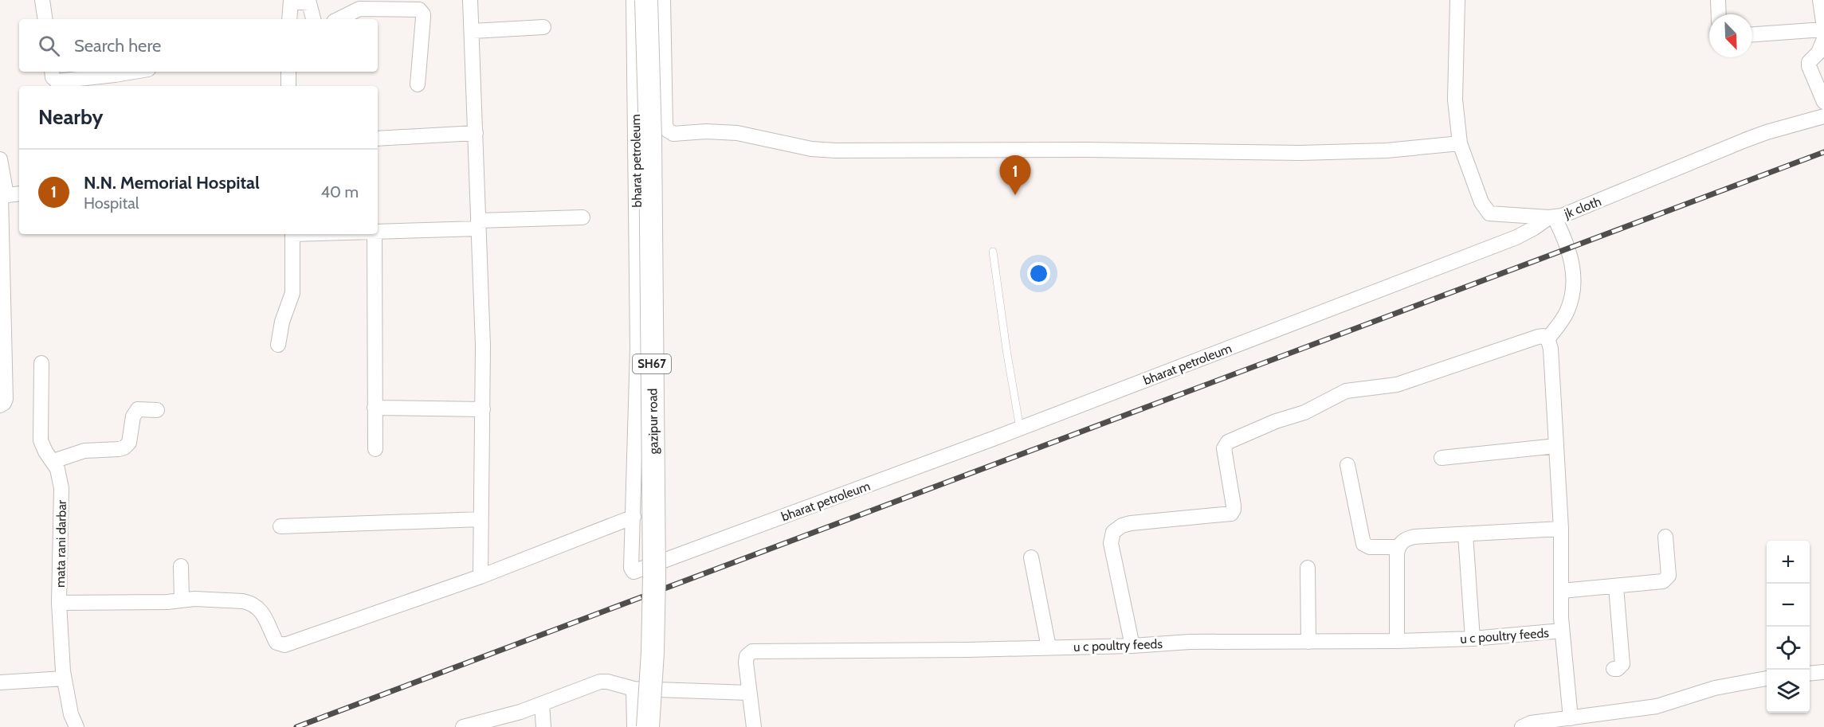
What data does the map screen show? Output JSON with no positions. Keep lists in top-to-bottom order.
{
  "streets": {
    "main road": ["SH67", "gazipur road"],
    "street": [
      "bharat petroleum",
      "jk cloth",
      "mata rani darbar",
      "u c poultry feeds"
    ]
  },
  "crossings": [
    ["bharat petroleum", "jk cloth"]
  ],
  "north": "bottom right",
  "page": {
    "search": "Search here",
    "heading": "Nearby",
    "list": [
      {
        "mark": "1",
        "name": "N.N. Memorial Hospital",
        "note": "Hospital",
        "value": "40 m"
      }
    ],
    "pins": "1",
    "map_buttons": ["+", "−"]
  }
}
